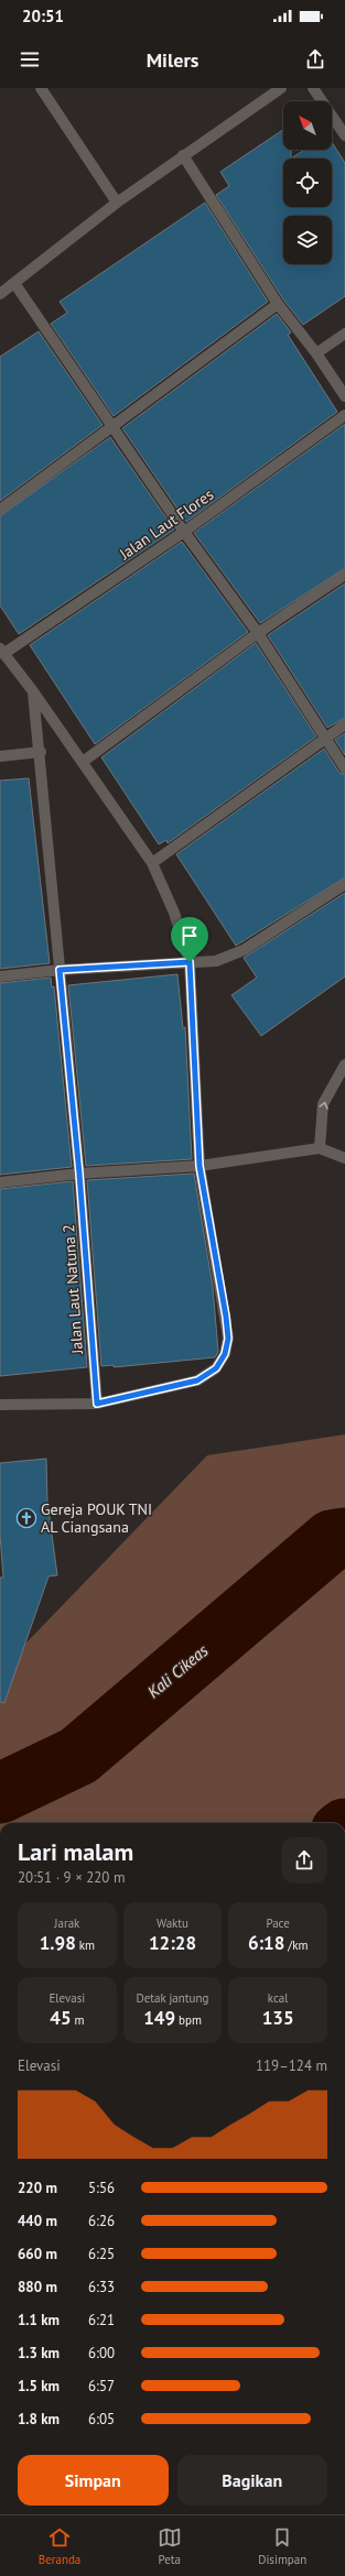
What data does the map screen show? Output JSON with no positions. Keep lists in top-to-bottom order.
{
  "streets": {
    "street": ["Jalan Laut Flores", "Jalan Laut Natuna 2"]
  },
  "water": ["Kali Cikeas"],
  "places": {
    "church": ["Gereja POUK TNI AL Ciangsana"]
  },
  "north": "top left",
  "page": {
    "status": "20:51",
    "header": "Milers",
    "heading": ["Lari malam", "20:51 · 9 × 220 m"],
    "stats": [
      ["Jarak", "1.98 km"],
      ["Waktu", "12:28"],
      ["Pace", "6:18 /km"],
      ["Elevasi", "45 m"],
      ["Detak jantung", "149 bpm"],
      ["kcal", "135"]
    ],
    "chart": ["Elevasi", "119–124 m"],
    "list": [
      {
        "name": "220 m",
        "note": "5:56"
      },
      {
        "name": "440 m",
        "note": "6:26"
      },
      {
        "name": "660 m",
        "note": "6:25"
      },
      {
        "name": "880 m",
        "note": "6:33"
      },
      {
        "name": "1.1 km",
        "note": "6:21"
      },
      {
        "name": "1.3 km",
        "note": "6:00"
      },
      {
        "name": "1.5 km",
        "note": "6:57"
      },
      {
        "name": "1.8 km",
        "note": "6:05"
      }
    ],
    "buttons": ["Simpan", "Bagikan"],
    "tabs": ["Beranda", "Peta", "Disimpan"]
  }
}
